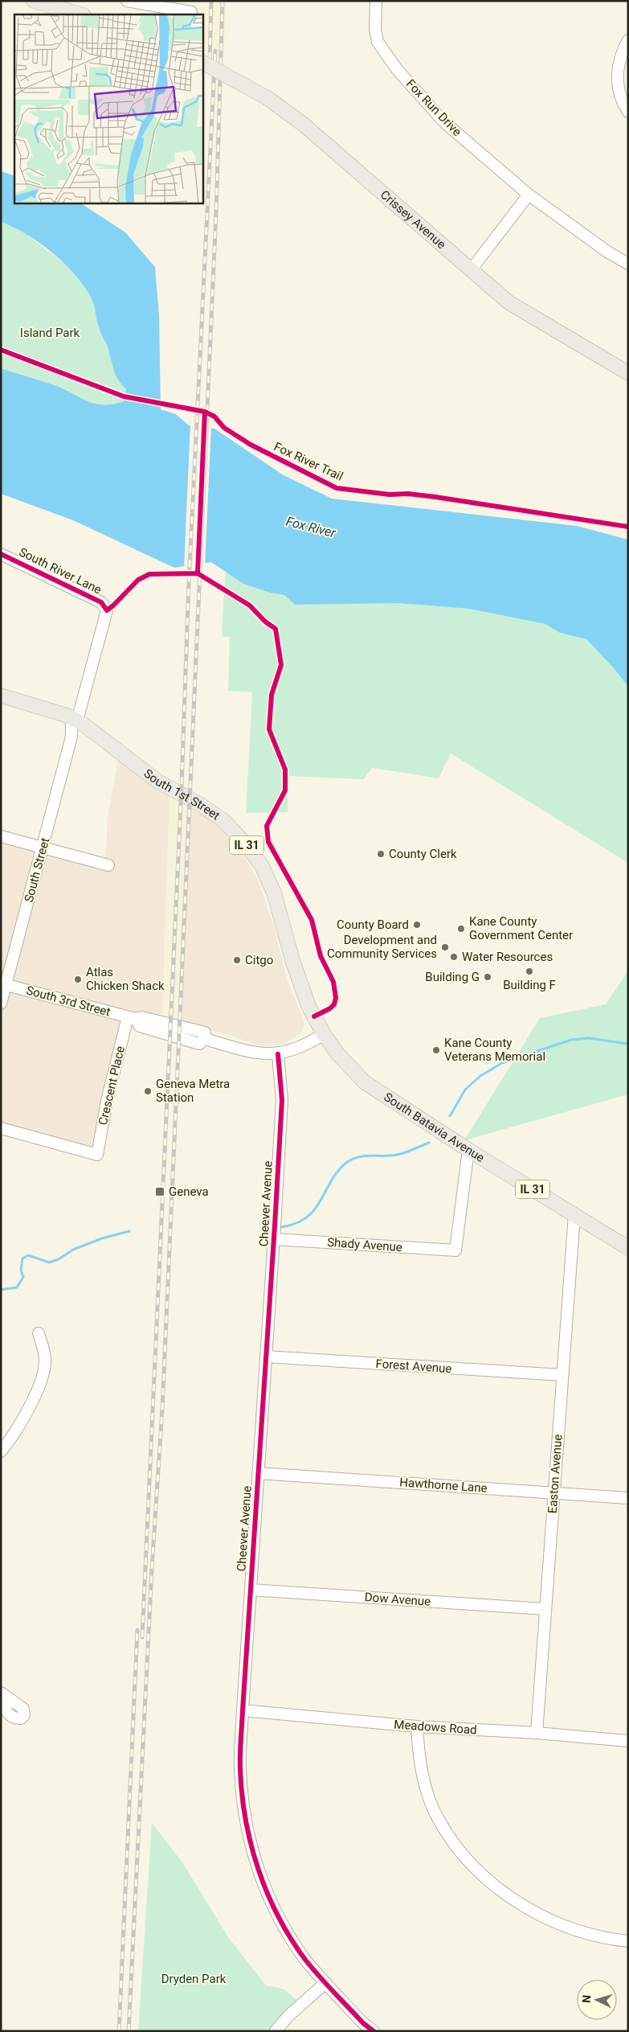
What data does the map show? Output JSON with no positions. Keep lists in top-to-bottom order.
{
  "streets": {
    "main road": [
      "Crissey Avenue",
      "South 1st Street",
      "IL 31",
      "South Batavia Avenue"
    ],
    "street": [
      "Fox Run Drive",
      "South River Lane",
      "South Street",
      "South 3rd Street",
      "Crescent Place",
      "Cheever Avenue",
      "Shady Avenue",
      "Forest Avenue",
      "Easton Avenue",
      "Hawthorne Lane",
      "Dow Avenue",
      "Meadows Road"
    ],
    "cycle path": ["Fox River Trail"]
  },
  "crossings": [
    ["South River Lane", "South Street"],
    ["South 1st Street", "South Street"],
    ["South 1st Street", "South Batavia Avenue"],
    ["South Street", "South 3rd Street"],
    ["South 3rd Street", "Crescent Place"],
    ["South 3rd Street", "South Batavia Avenue"],
    ["South 3rd Street", "Cheever Avenue"],
    ["South Batavia Avenue", "Shady Avenue"],
    ["South Batavia Avenue", "Easton Avenue"],
    ["Cheever Avenue", "Shady Avenue"],
    ["Cheever Avenue", "Forest Avenue"],
    ["Cheever Avenue", "Hawthorne Lane"],
    ["Cheever Avenue", "Dow Avenue"],
    ["Cheever Avenue", "Meadows Road"],
    ["Forest Avenue", "Easton Avenue"],
    ["Easton Avenue", "Hawthorne Lane"],
    ["Easton Avenue", "Dow Avenue"],
    ["Easton Avenue", "Meadows Road"]
  ],
  "water": ["Fox River"],
  "parks": ["Island Park", "Dryden Park"],
  "places": {
    "other": [
      "County Clerk",
      "County Board",
      "Kane County Government Center",
      "Development and Community Services",
      "Water Resources",
      "Citgo",
      "Building F",
      "Building G",
      "Atlas Chicken Shack",
      "Kane County Veterans Memorial",
      "Geneva Metra Station"
    ],
    "transit": ["Geneva"]
  },
  "north": "left"
}
